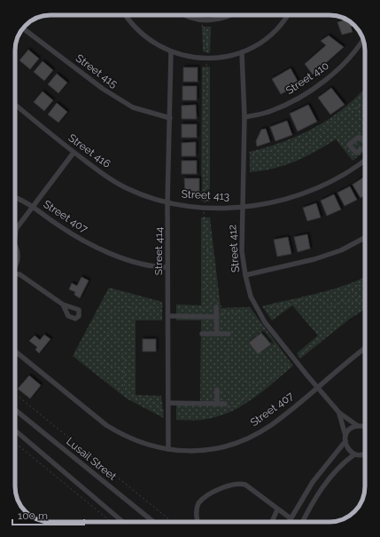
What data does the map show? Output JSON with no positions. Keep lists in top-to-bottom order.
{
  "streets": {
    "street": [
      "Street 415",
      "Street 410",
      "Street 416",
      "Street 413",
      "Street 407",
      "Street 412",
      "Street 414",
      "Lusail Street"
    ]
  },
  "crossings": [
    ["Street 415", "Street 414"],
    ["Street 410", "Street 412"],
    ["Street 416", "Street 413"],
    ["Street 416", "Street 407"],
    ["Street 416", "Street 414"],
    ["Street 413", "Street 412"],
    ["Street 413", "Street 414"],
    ["Street 407", "Street 412"],
    ["Street 407", "Street 414"]
  ],
  "scale_bar": "100 m"
}
